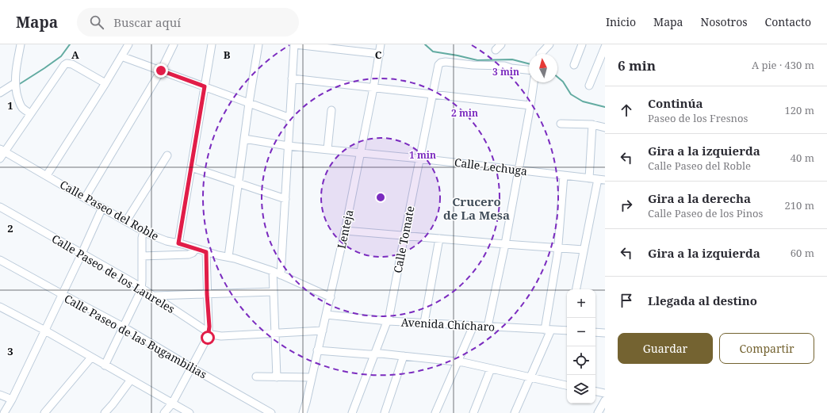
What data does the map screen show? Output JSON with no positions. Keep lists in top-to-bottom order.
{
  "streets": {
    "street": [
      "Calle Lechuga",
      "Calle Paseo del Roble",
      "Lenteja",
      "Calle Tomate",
      "Calle Paseo de los Laureles",
      "Avenida Chícharo",
      "Calle Paseo de las Bugambilias"
    ]
  },
  "crossings": [
    ["Calle Lechuga", "Lenteja"],
    ["Calle Lechuga", "Calle Tomate"],
    ["Calle Paseo del Roble", "Lenteja"],
    ["Lenteja", "Calle Paseo de los Laureles"],
    ["Lenteja", "Avenida Chícharo"],
    ["Calle Tomate", "Avenida Chícharo"]
  ],
  "districts": ["Crucero de La Mesa"],
  "north": "top",
  "page": {
    "header": "Mapa",
    "search": "Buscar aquí",
    "nav": [
      "Inicio",
      "Mapa",
      "Nosotros",
      "Contacto"
    ],
    "heading": ["6 min", "A pie · 430 m"],
    "list": [
      ["Continúa", "Paseo de los Fresnos", "120 m"],
      ["Gira a la izquierda", "Calle Paseo del Roble", "40 m"],
      ["Gira a la derecha", "Calle Paseo de los Pinos", "210 m"],
      ["Gira a la izquierda", "60 m"],
      "Llegada al destino"
    ],
    "map_buttons": ["+", "−"],
    "buttons": ["Guardar", "Compartir"]
  },
  "grid": {
    "columns": ["A", "B", "C"],
    "rows": ["1", "2", "3"]
  },
  "rings": ["3 min", "2 min", "1 min"]
}
